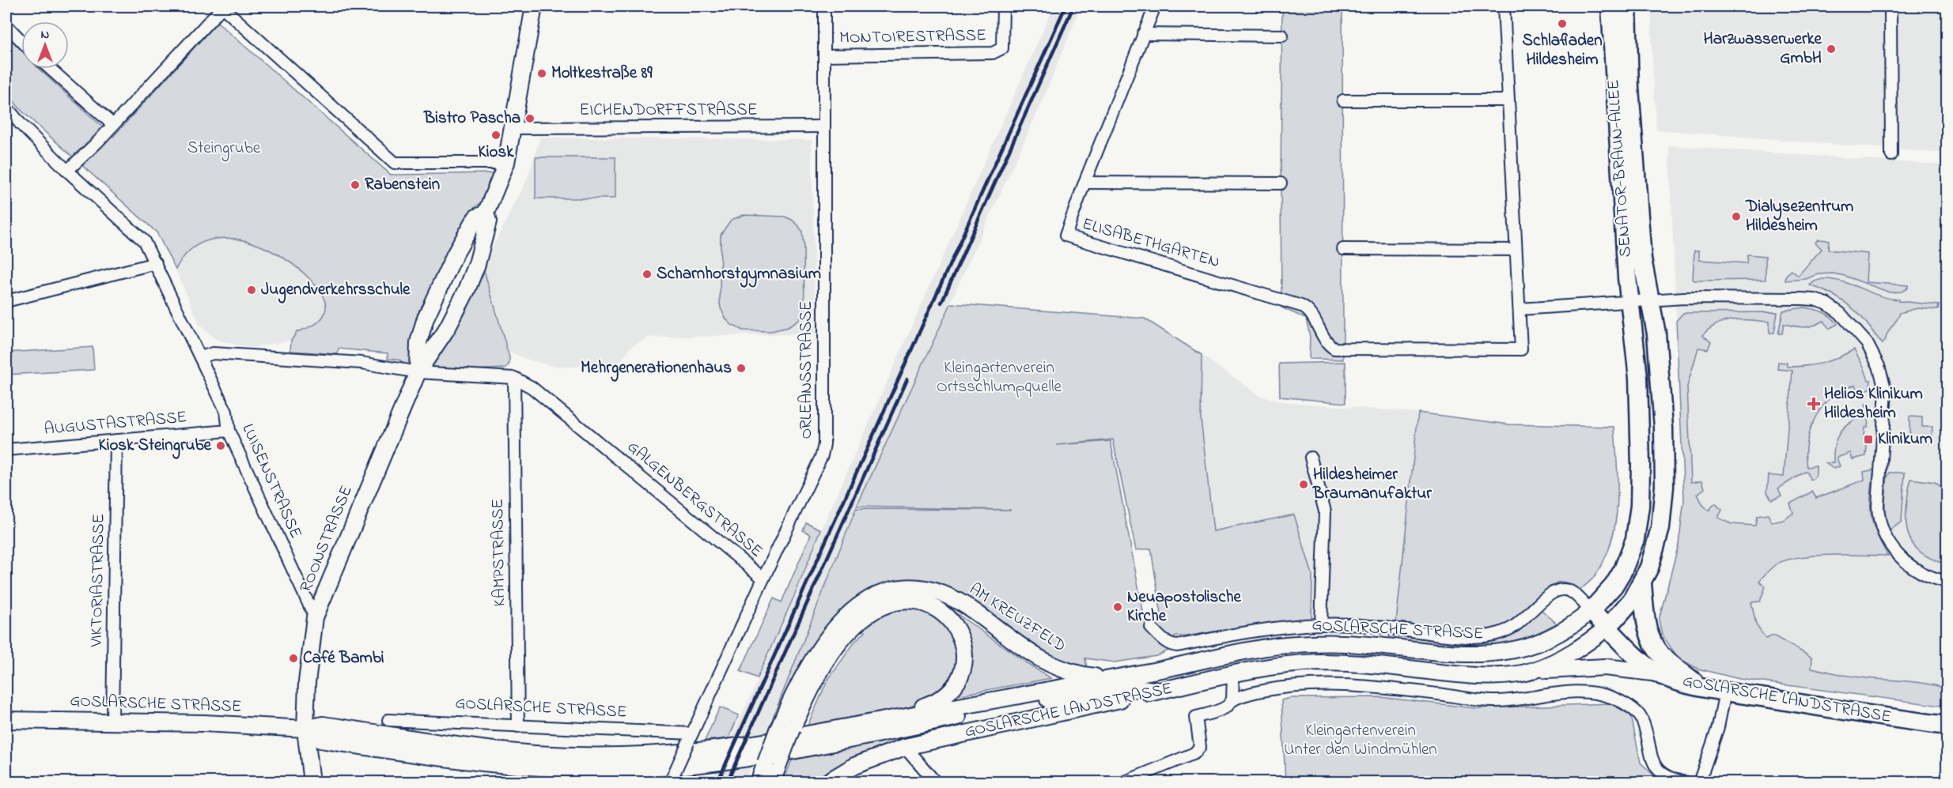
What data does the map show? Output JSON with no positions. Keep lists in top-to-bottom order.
{
  "streets": {
    "main road": [
      "SENATOR-BRAUN-ALLEE",
      "ROONSTRASSE",
      "AM KREUZFELD",
      "GOSLARSCHE STRASSE",
      "GOSLARSCHE LANDSTRASSE"
    ],
    "street": [
      "MONTOIRESTRASSE",
      "EICHENDORFFSTRASSE",
      "ELISABETHGARTEN",
      "ORLEANSSTRASSE",
      "AUGUSTASTRASSE",
      "LUISENSTRASSE",
      "GALGENBERGSTRASSE",
      "KAMPSTRASSE",
      "VIKTORIASTRASSE"
    ]
  },
  "crossings": [
    ["MONTOIRESTRASSE", "ORLEANSSTRASSE"],
    ["EICHENDORFFSTRASSE", "ORLEANSSTRASSE"],
    ["SENATOR-BRAUN-ALLEE", "GOSLARSCHE STRASSE"],
    ["SENATOR-BRAUN-ALLEE", "GOSLARSCHE LANDSTRASSE"],
    ["ORLEANSSTRASSE", "GALGENBERGSTRASSE"],
    ["AUGUSTASTRASSE", "LUISENSTRASSE"],
    ["AUGUSTASTRASSE", "VIKTORIASTRASSE"],
    ["LUISENSTRASSE", "ROONSTRASSE"],
    ["GALGENBERGSTRASSE", "KAMPSTRASSE"],
    ["GALGENBERGSTRASSE", "GOSLARSCHE STRASSE"],
    ["ROONSTRASSE", "GOSLARSCHE STRASSE"],
    ["KAMPSTRASSE", "GOSLARSCHE STRASSE"],
    ["VIKTORIASTRASSE", "GOSLARSCHE STRASSE"],
    ["AM KREUZFELD", "GOSLARSCHE STRASSE"]
  ],
  "parks": ["Steingrube", "Kleingartenverein Ortsschlumpquelle", "Kleingartenverein Unter den Windmühlen"],
  "places": {
    "other": [
      "Schlafladen Hildesheim",
      "Harzwasserwerke GmbH",
      "Moltkestraße 89",
      "Bistro Pascha",
      "Kiosk",
      "Rabenstein",
      "Dialysezentrum Hildesheim",
      "Scharnhorstgymnasium",
      "Jugendverkehrsschule",
      "Mehrgenerationenhaus",
      "Kiosk Steingrube",
      "Hildesheimer Braumanufaktur",
      "Neuapostolische Kirche",
      "Café Bambi"
    ],
    "health": ["Helios Klinikum Hildesheim"],
    "transit": ["Klinikum"]
  },
  "north": "top"
}
